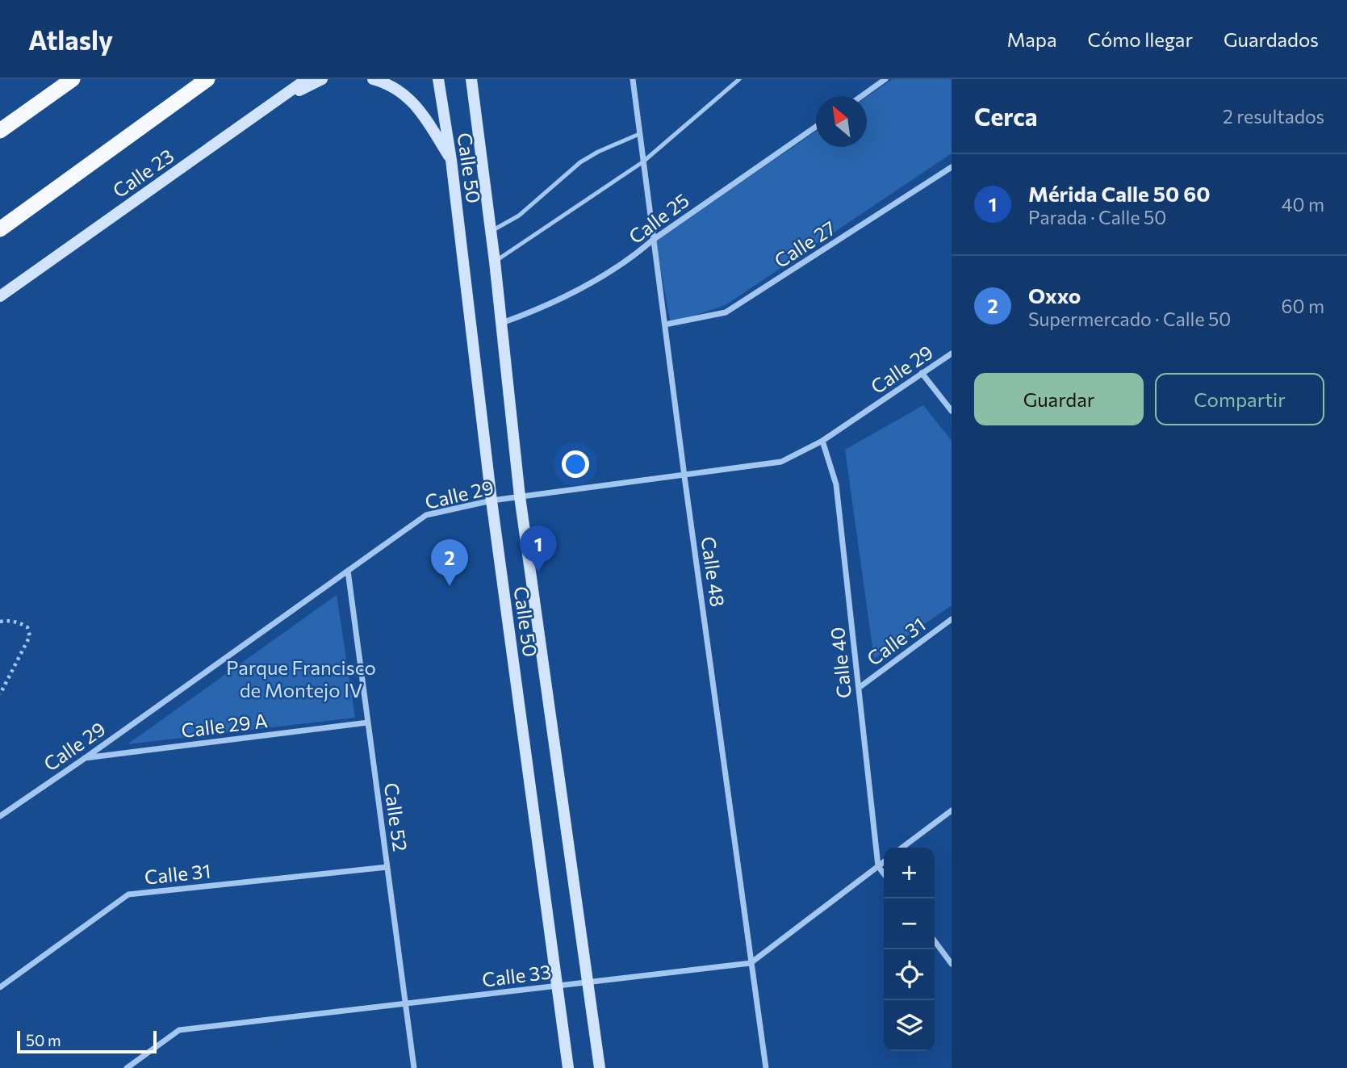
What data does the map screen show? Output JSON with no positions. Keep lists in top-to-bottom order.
{
  "streets": {
    "main road": ["Calle 50", "Calle 23"],
    "street": [
      "Calle 25",
      "Calle 27",
      "Calle 29",
      "Calle 48",
      "Calle 31",
      "Calle 40",
      "Calle 29 A",
      "Calle 52",
      "Calle 33"
    ]
  },
  "crossings": [
    ["Calle 50", "Calle 25"],
    ["Calle 50", "Calle 29"],
    ["Calle 50", "Calle 33"],
    ["Calle 25", "Calle 48"],
    ["Calle 27", "Calle 48"],
    ["Calle 29", "Calle 48"],
    ["Calle 29", "Calle 40"],
    ["Calle 29", "Calle 29 A"],
    ["Calle 29", "Calle 52"],
    ["Calle 48", "Calle 33"],
    ["Calle 31", "Calle 40"],
    ["Calle 31", "Calle 52"],
    ["Calle 29 A", "Calle 52"],
    ["Calle 52", "Calle 33"]
  ],
  "parks": ["Parque Francisco de Montejo IV"],
  "scale_bar": "50 m",
  "north": "top left",
  "page": {
    "header": "Atlasly",
    "nav": ["Mapa", "Cómo llegar", "Guardados"],
    "heading": ["Cerca", "2 resultados"],
    "list": [
      {
        "mark": "1",
        "name": "Mérida Calle 50 60",
        "note": "Parada · Calle 50",
        "value": "40 m"
      },
      {
        "mark": "2",
        "name": "Oxxo",
        "note": "Supermercado · Calle 50",
        "value": "60 m"
      }
    ],
    "buttons": ["Guardar", "Compartir"],
    "pins": ["1", "2"],
    "map_buttons": ["+", "−"],
    "scale": "50 m"
  }
}
